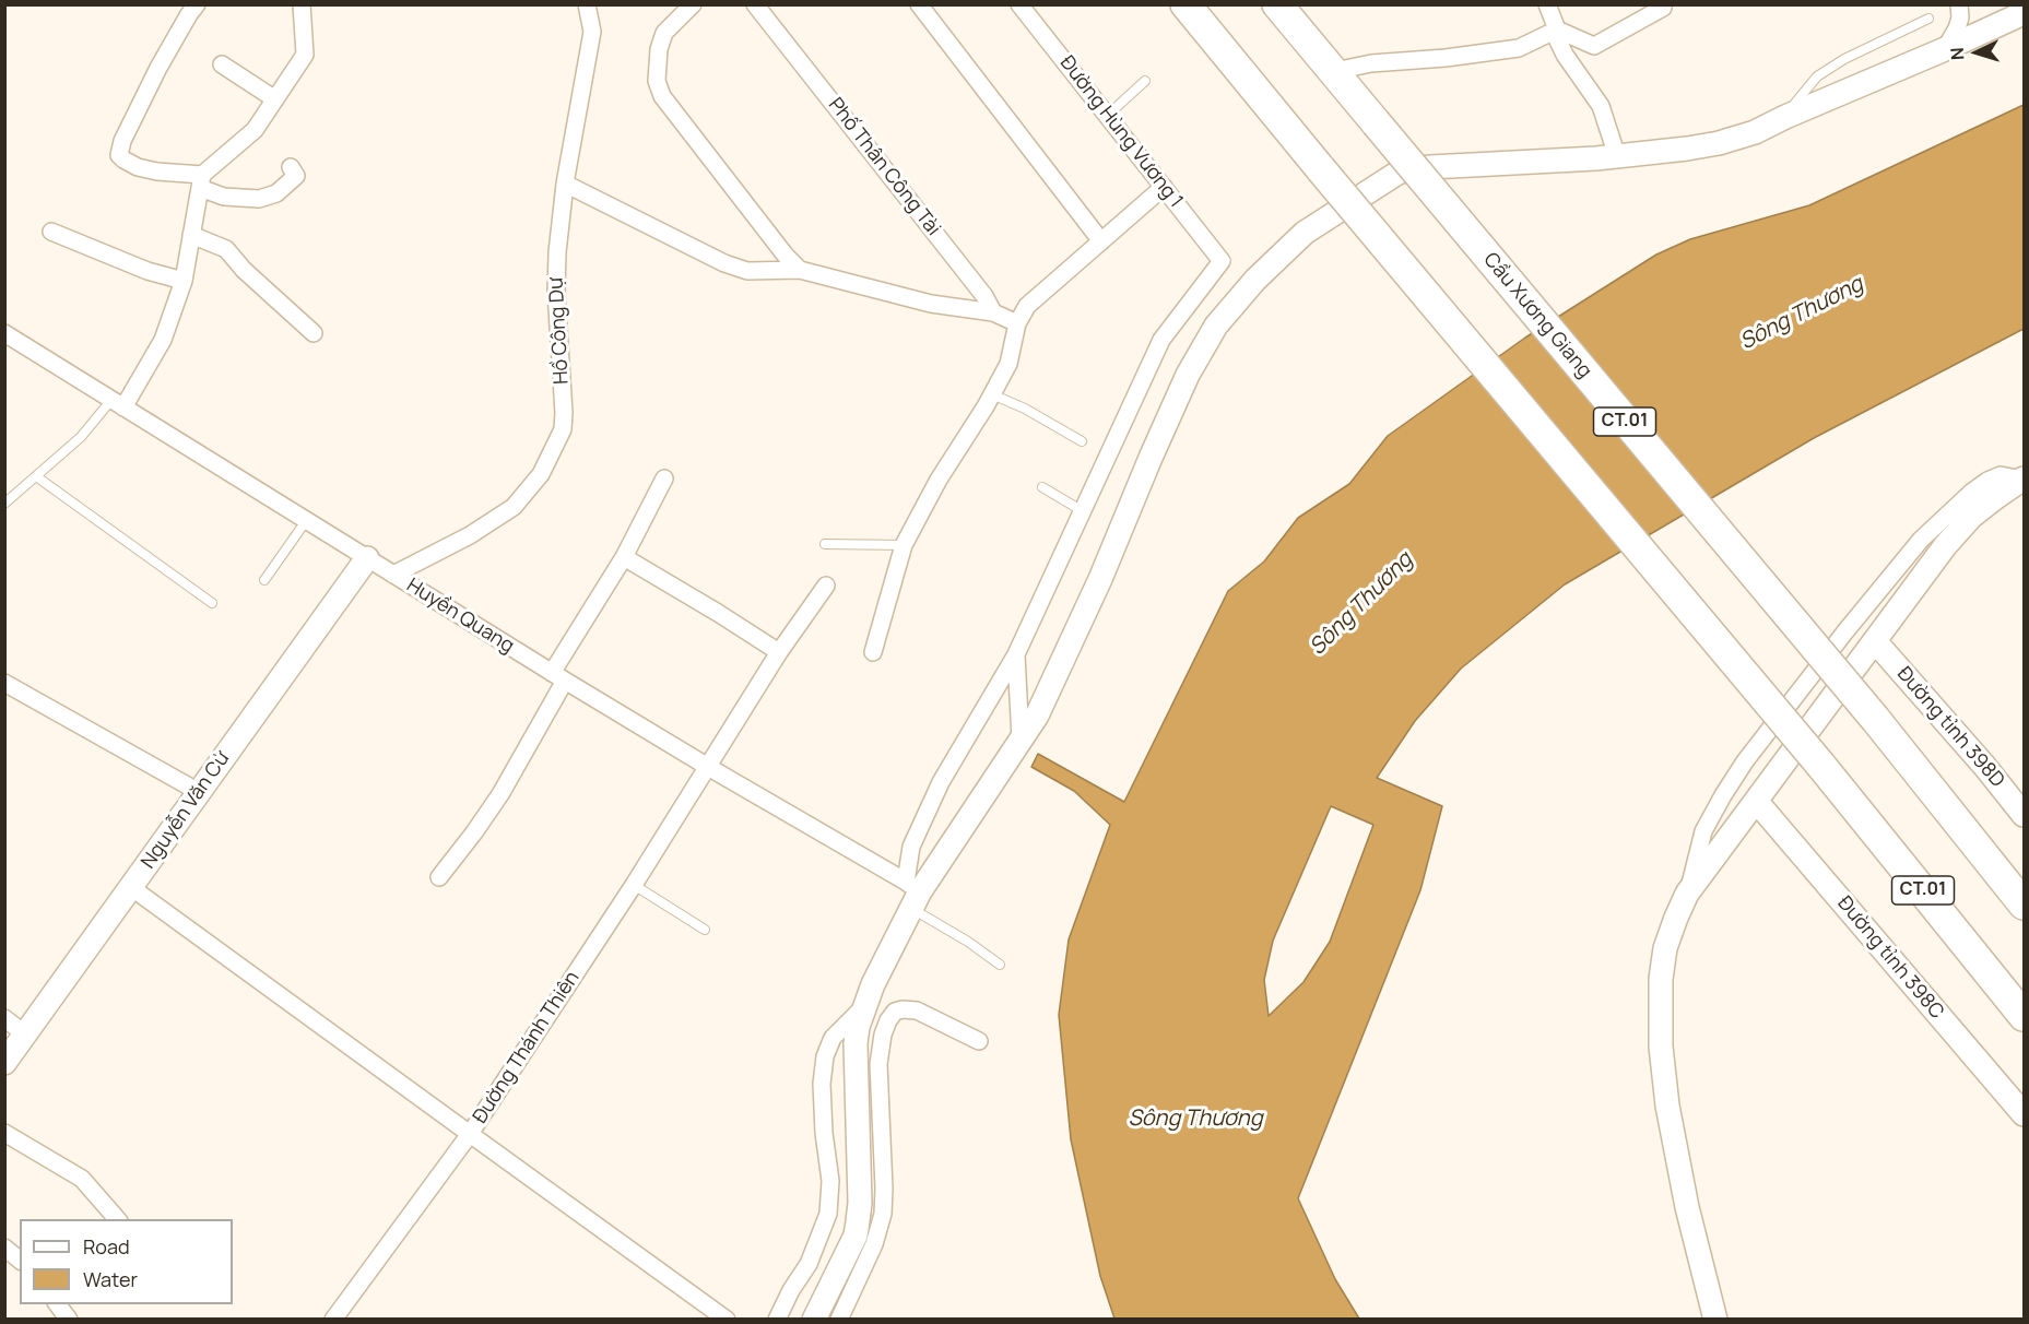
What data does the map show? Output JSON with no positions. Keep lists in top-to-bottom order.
{
  "streets": {
    "highway": ["Cầu Xương Giang", "CT.01"],
    "street": [
      "Đường Hùng Vương 1",
      "Phố Thân Công Tài",
      "Hồ Công Dự",
      "Huyền Quang",
      "Đường tỉnh 398D",
      "Nguyễn Văn Cừ",
      "Đường tỉnh 398C",
      "Đường Thánh Thiên"
    ]
  },
  "crossings": [
    ["Hồ Công Dự", "Huyền Quang"],
    ["Huyền Quang", "Nguyễn Văn Cừ"],
    ["Huyền Quang", "Đường Thánh Thiên"]
  ],
  "water": ["Sông Thương"],
  "legend": ["Road", "Water"],
  "north": "left"
}
